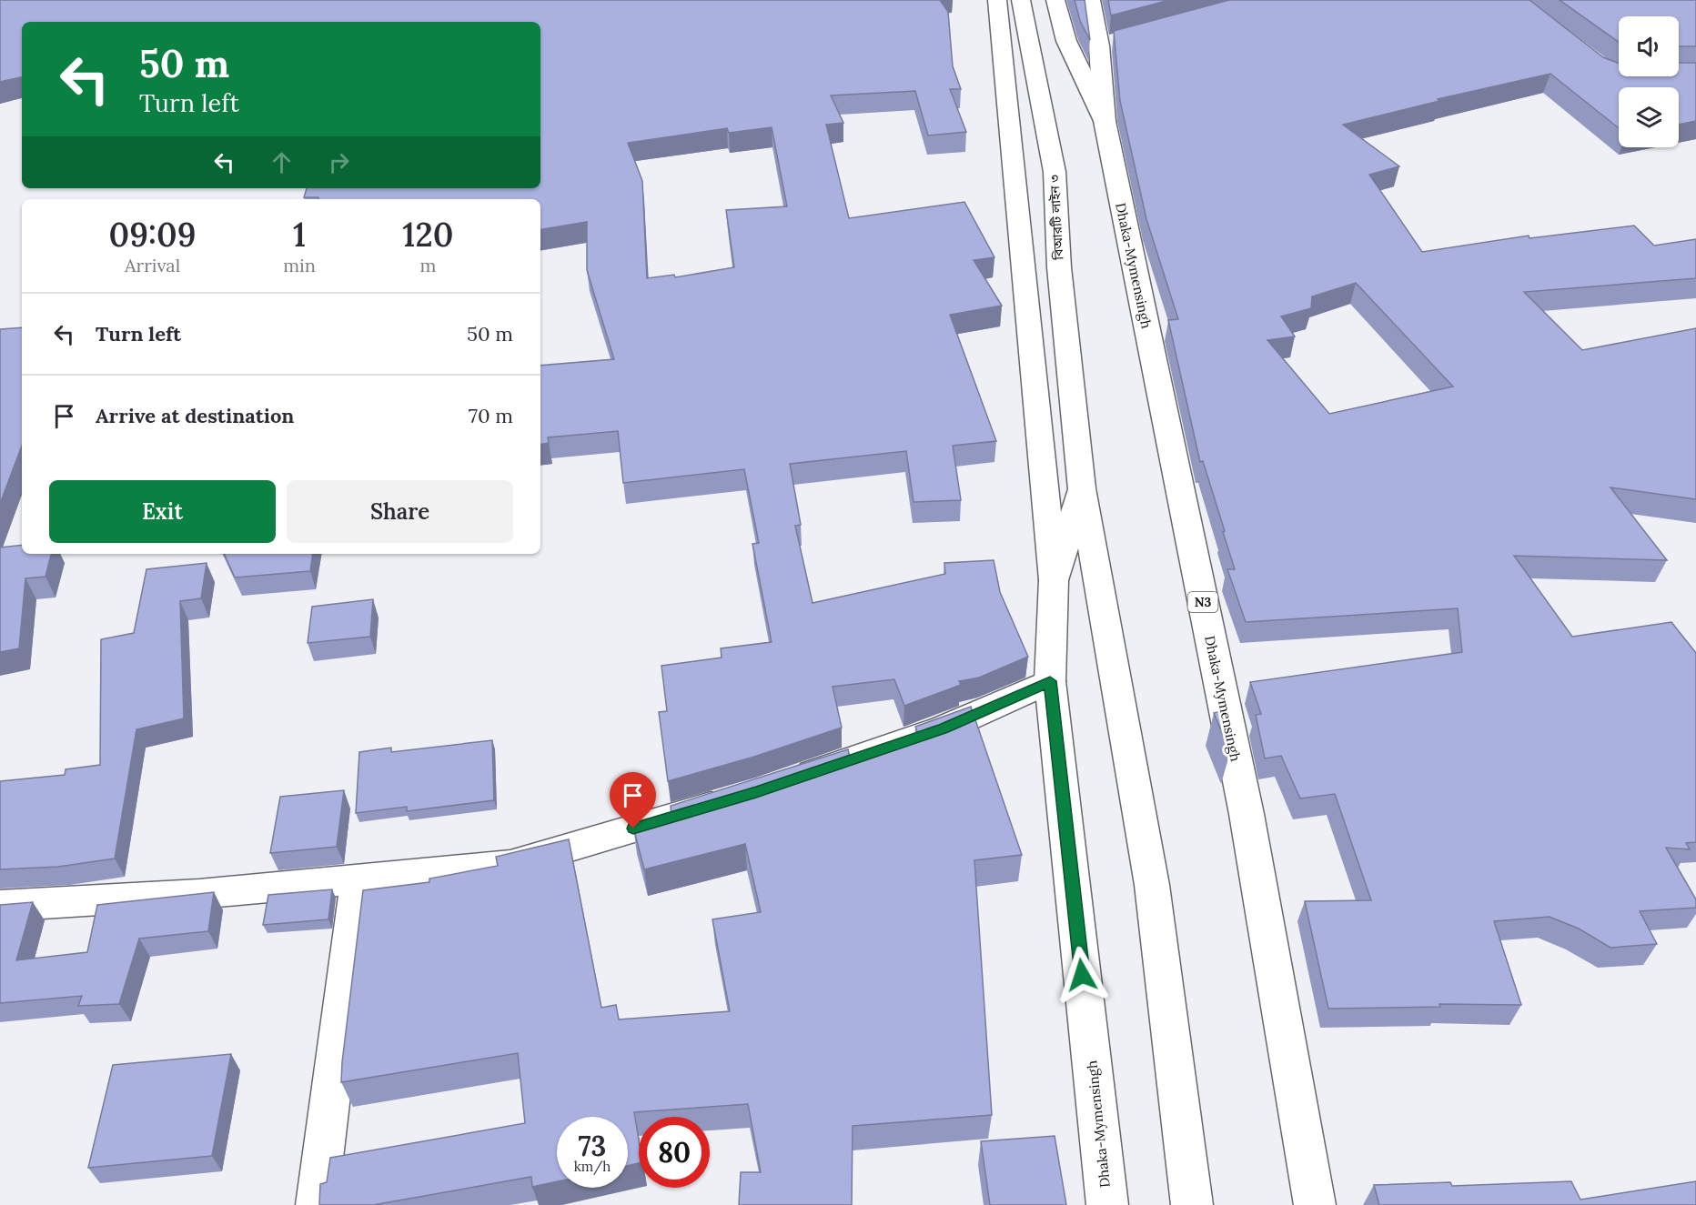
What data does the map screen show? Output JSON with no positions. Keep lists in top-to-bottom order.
{
  "streets": {
    "main road": ["বিআরটি লাইন ৩", "Dhaka-Mymensingh", "N3"]
  },
  "page": {
    "turn": ["50 m", "Turn left"],
    "eta": [
      "09:09",
      "Arrival",
      "1",
      "min",
      "120",
      "m"
    ],
    "list": [
      {
        "name": "Turn left",
        "value": "50 m"
      },
      {
        "name": "Arrive at destination",
        "value": "70 m"
      }
    ],
    "buttons": ["Exit", "Share"],
    "speed": "73 km/h",
    "limit": "80"
  }
}
